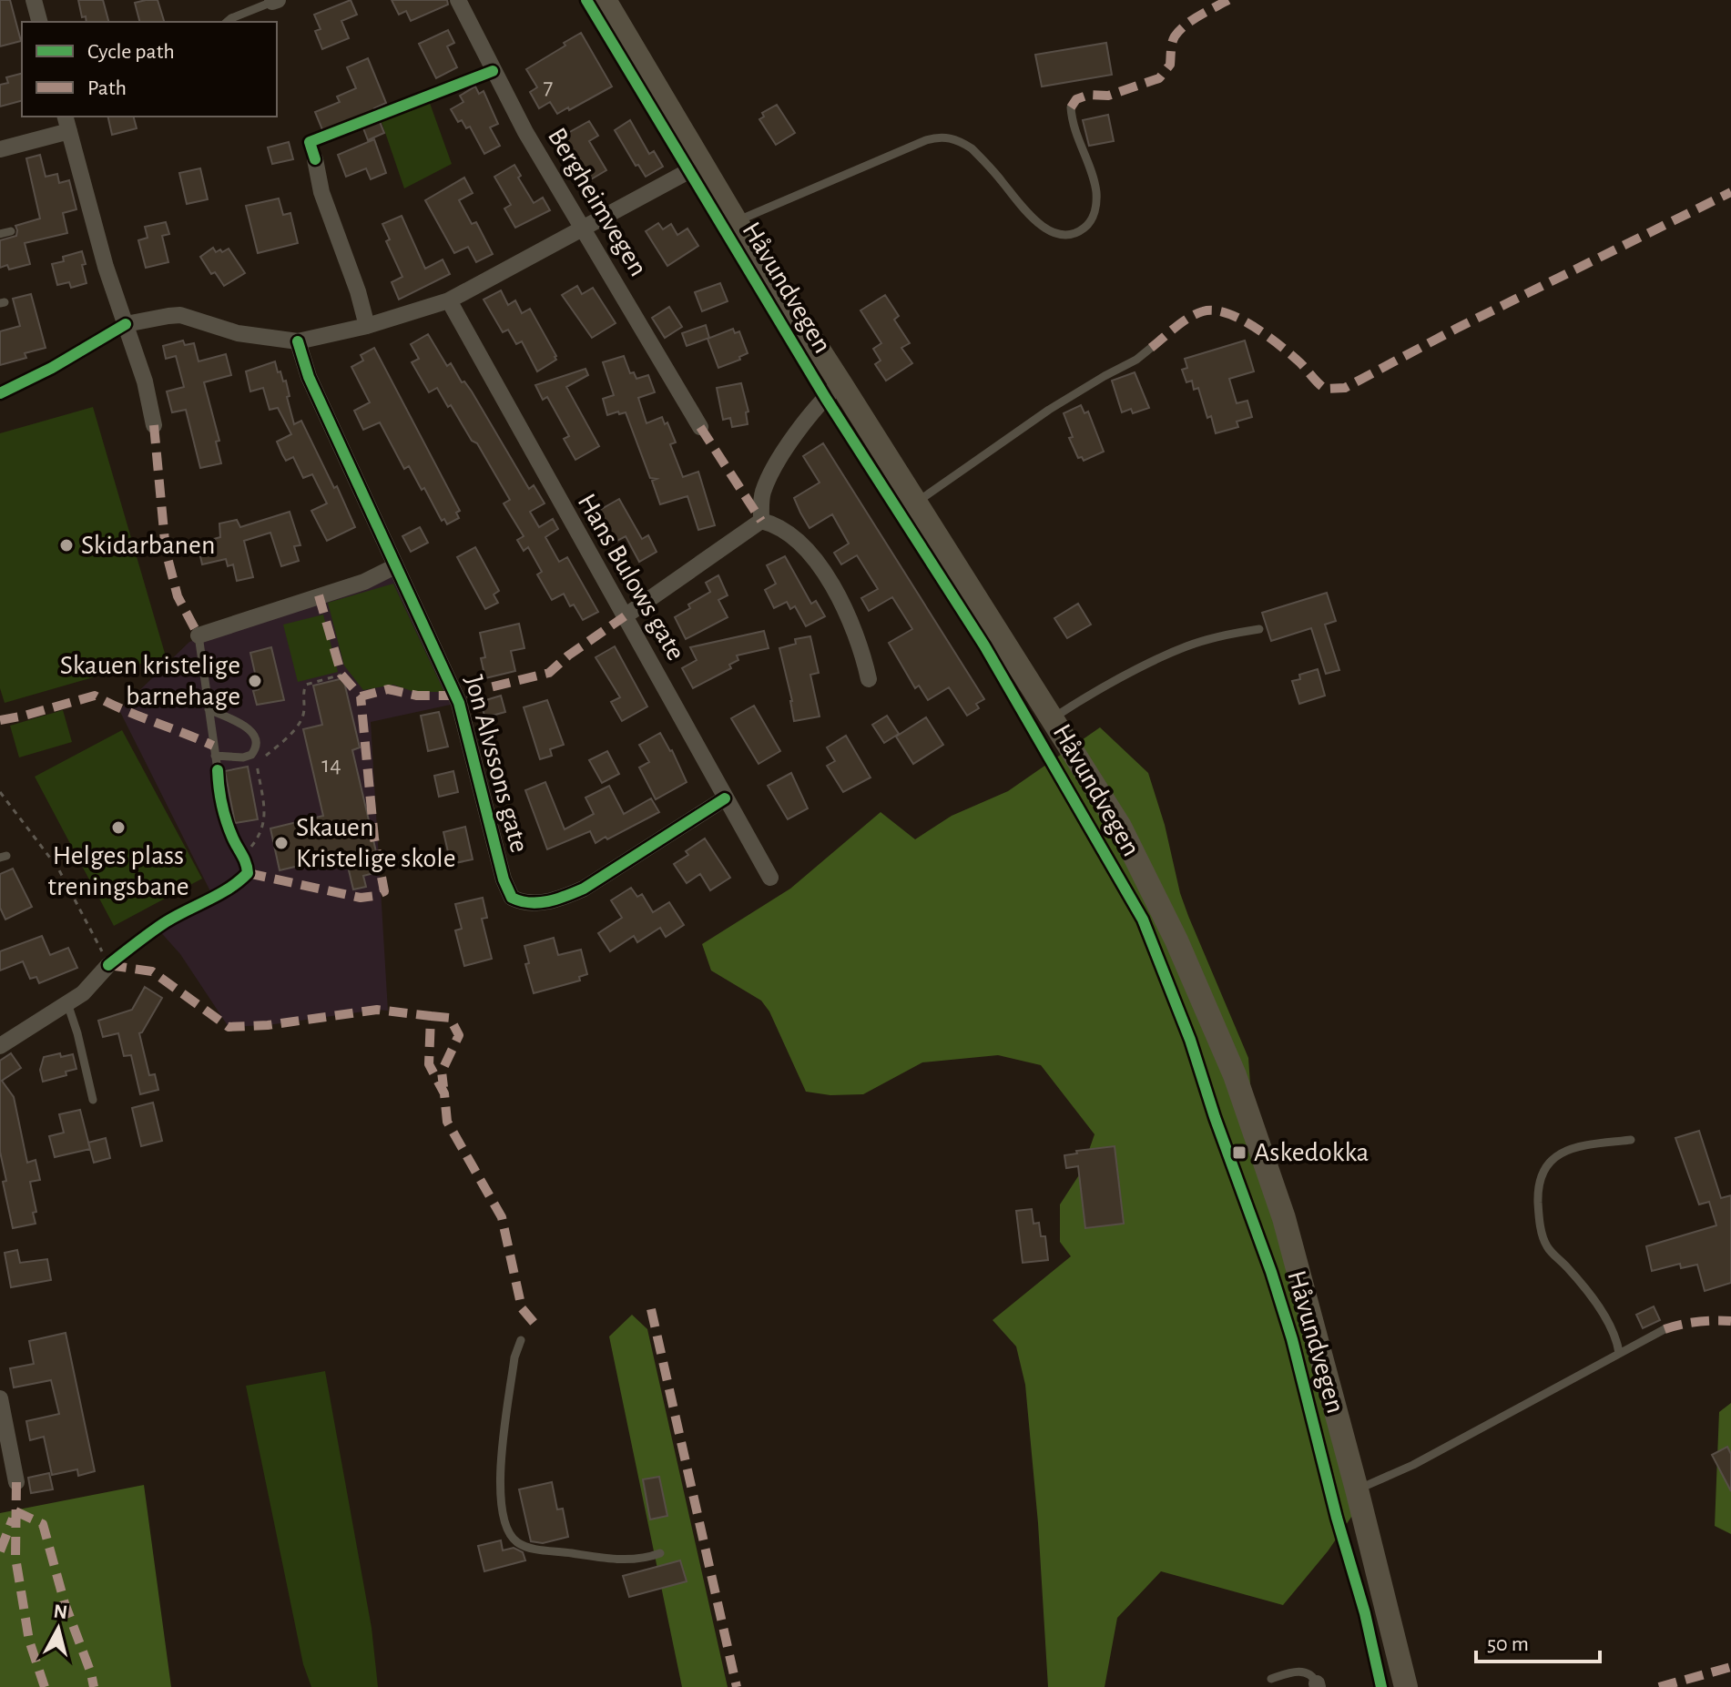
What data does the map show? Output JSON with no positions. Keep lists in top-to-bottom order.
{
  "streets": {
    "main road": ["Håvundvegen"],
    "street": ["Bergheimvegen", "Hans Bulows gate", "Jon Alvssons gate"]
  },
  "crossings": [
    ["Hans Bulows gate", "Jon Alvssons gate"]
  ],
  "places": {
    "other": [
      "Skidarbanen",
      "Skauen kristelige barnehage",
      "Helges plass treningsbane",
      "Skauen Kristelige skole"
    ],
    "transit": ["Askedokka"]
  },
  "house_numbers": ["7", "14"],
  "legend": ["Cycle path", "Path"],
  "scale_bar": "50 m",
  "north": "top"
}
